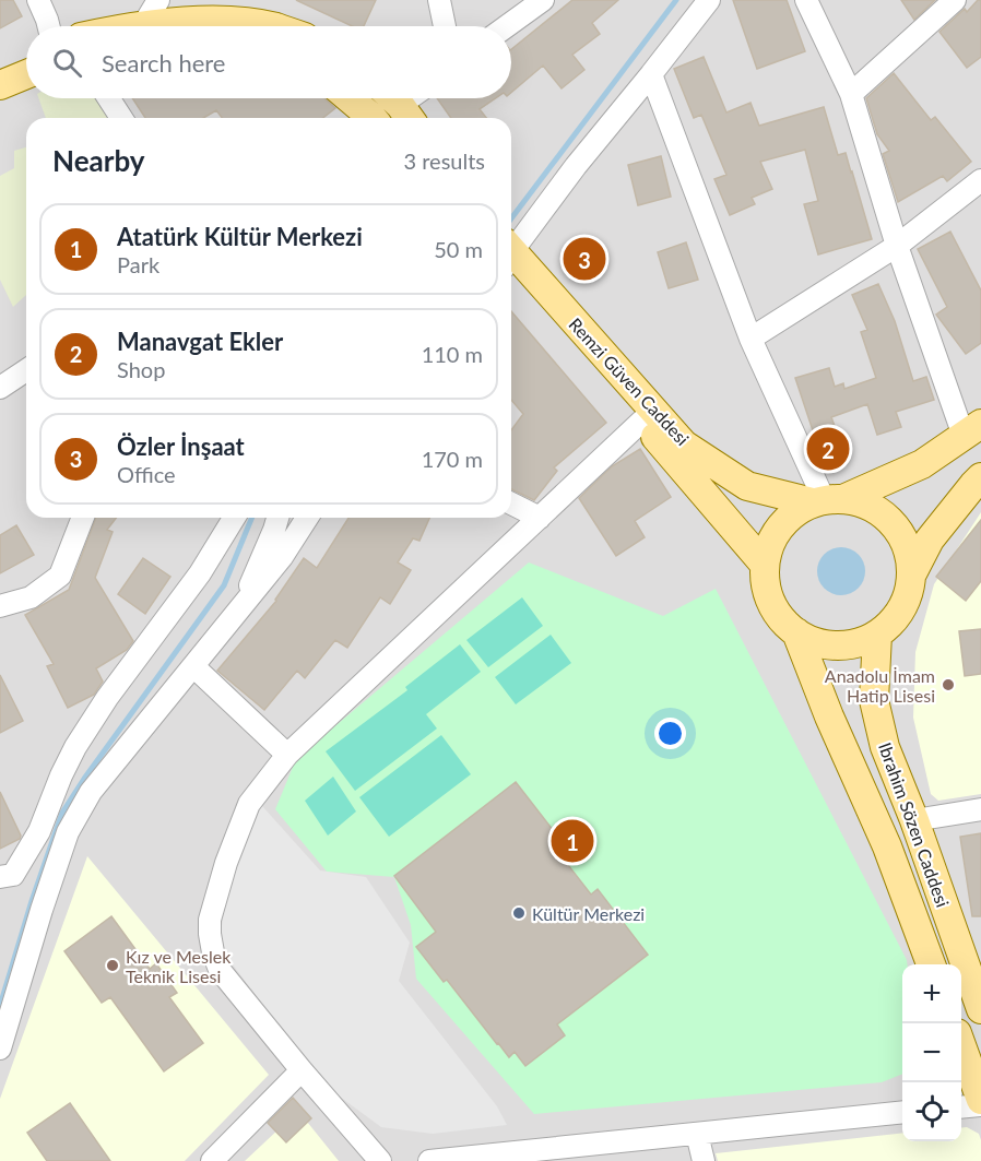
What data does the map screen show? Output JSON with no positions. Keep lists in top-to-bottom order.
{
  "streets": {
    "main road": ["Remzi Güven Caddesi", "Ibrahim Sözen Caddesi"]
  },
  "crossings": [
    ["Remzi Güven Caddesi", "Ibrahim Sözen Caddesi"]
  ],
  "places": ["Anadolu İmam Hatip Lisesi", "Kültür Merkezi", "Kız ve Meslek Teknik Lisesi"],
  "page": {
    "search": "Search here",
    "heading": ["Nearby", "3 results"],
    "list": [
      {
        "mark": "1",
        "name": "Atatürk Kültür Merkezi",
        "note": "Park",
        "value": "50 m"
      },
      {
        "mark": "2",
        "name": "Manavgat Ekler",
        "note": "Shop",
        "value": "110 m"
      },
      {
        "mark": "3",
        "name": "Özler İnşaat",
        "note": "Office",
        "value": "170 m"
      }
    ],
    "pins": ["3", "2", "1"],
    "map_buttons": ["+", "−"]
  }
}
